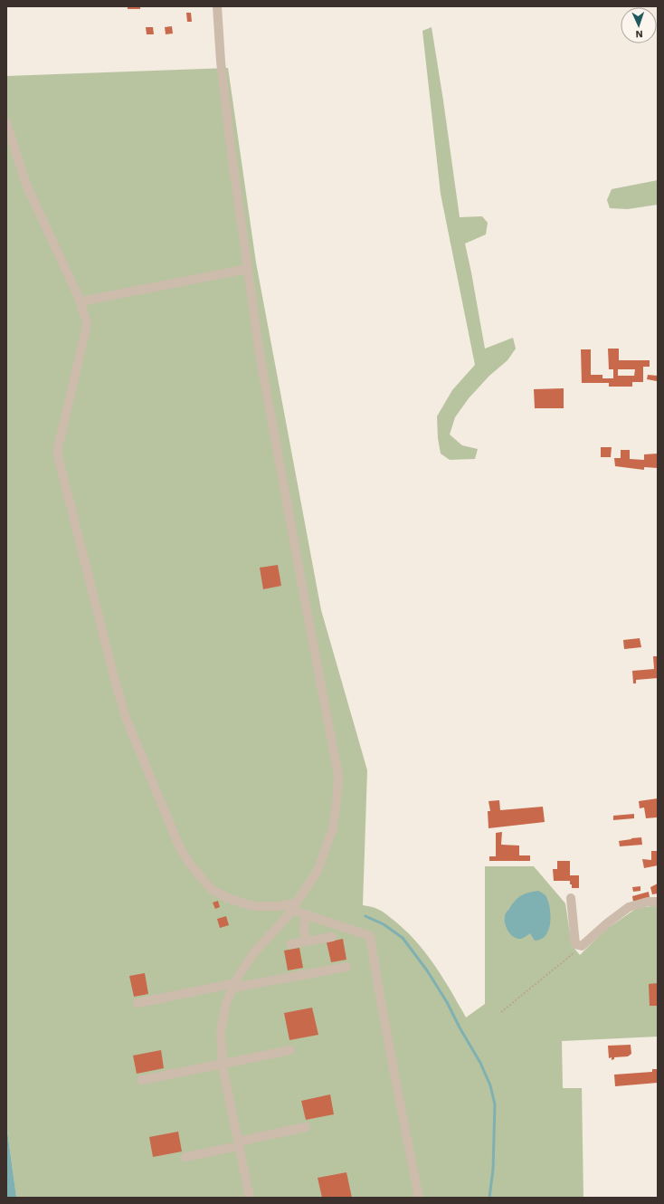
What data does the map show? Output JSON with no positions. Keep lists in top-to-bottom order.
{
  "north": "bottom"
}
